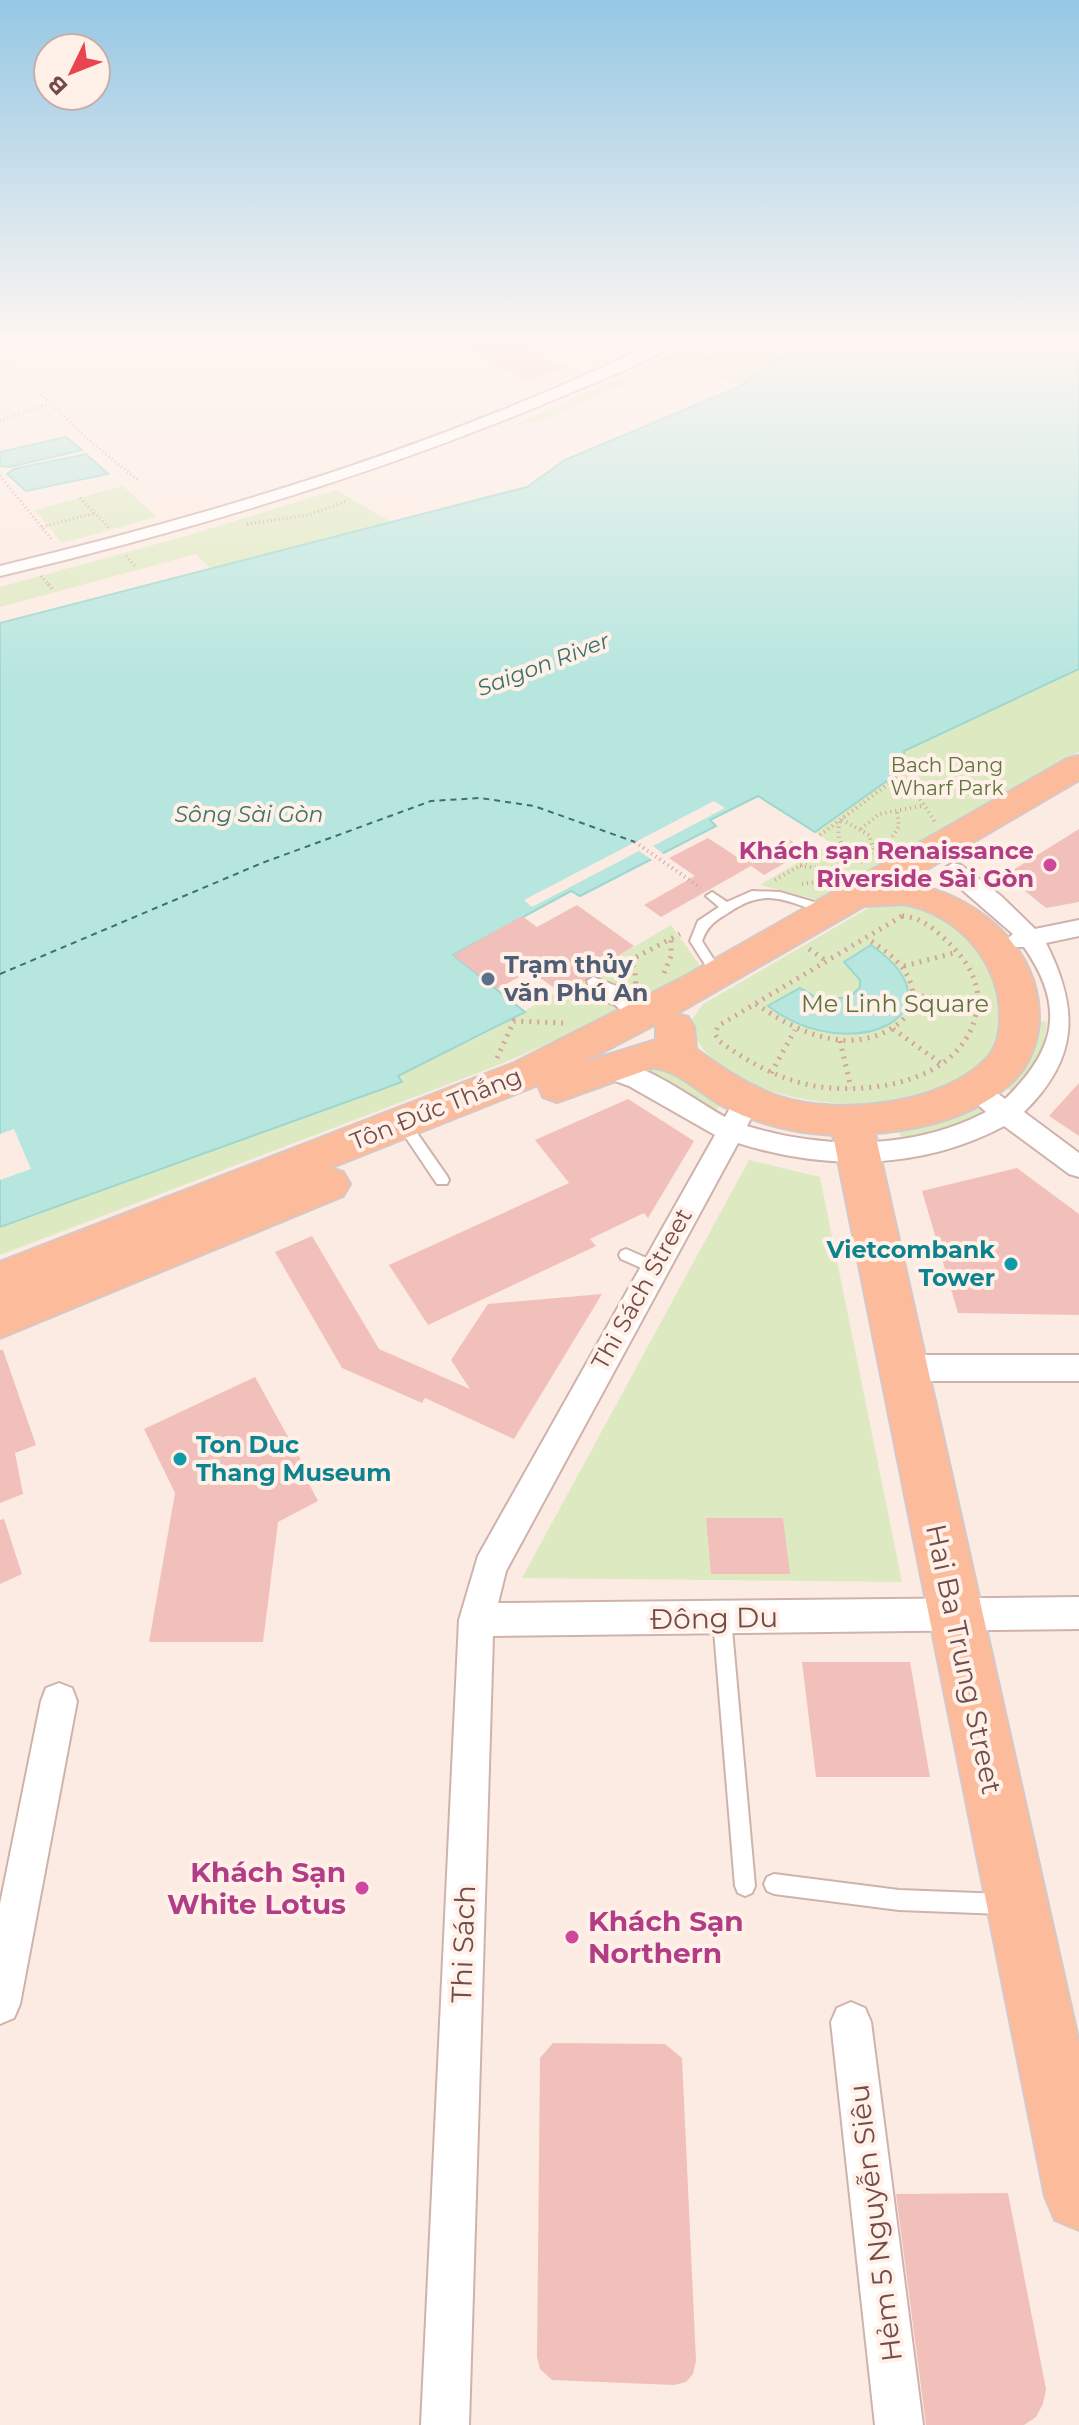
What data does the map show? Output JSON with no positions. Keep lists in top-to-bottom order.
{
  "streets": {
    "main road": ["Tôn Đức Thắng", "Hai Ba Trung Street"],
    "street": [
      "Thi Sách Street",
      "Đông Du",
      "Thi Sách",
      "Hẻm 5 Nguyễn Siêu"
    ]
  },
  "crossings": [
    ["Thi Sách Street", "Thi Sách"],
    ["Đông Du", "Hai Ba Trung Street"],
    ["Đông Du", "Thi Sách"]
  ],
  "water": ["Saigon River", "Sông Sài Gòn"],
  "parks": ["Bach Dang Wharf Park", "Me Linh Square"],
  "places": [
    "Khách sạn Renaissance Riverside Sài Gòn",
    "Trạm thủy văn Phú An",
    "Vietcombank Tower",
    "Ton Duc Thang Museum",
    "Khách Sạn White Lotus",
    "Khách Sạn Northern"
  ],
  "north": "bottom left"
}
